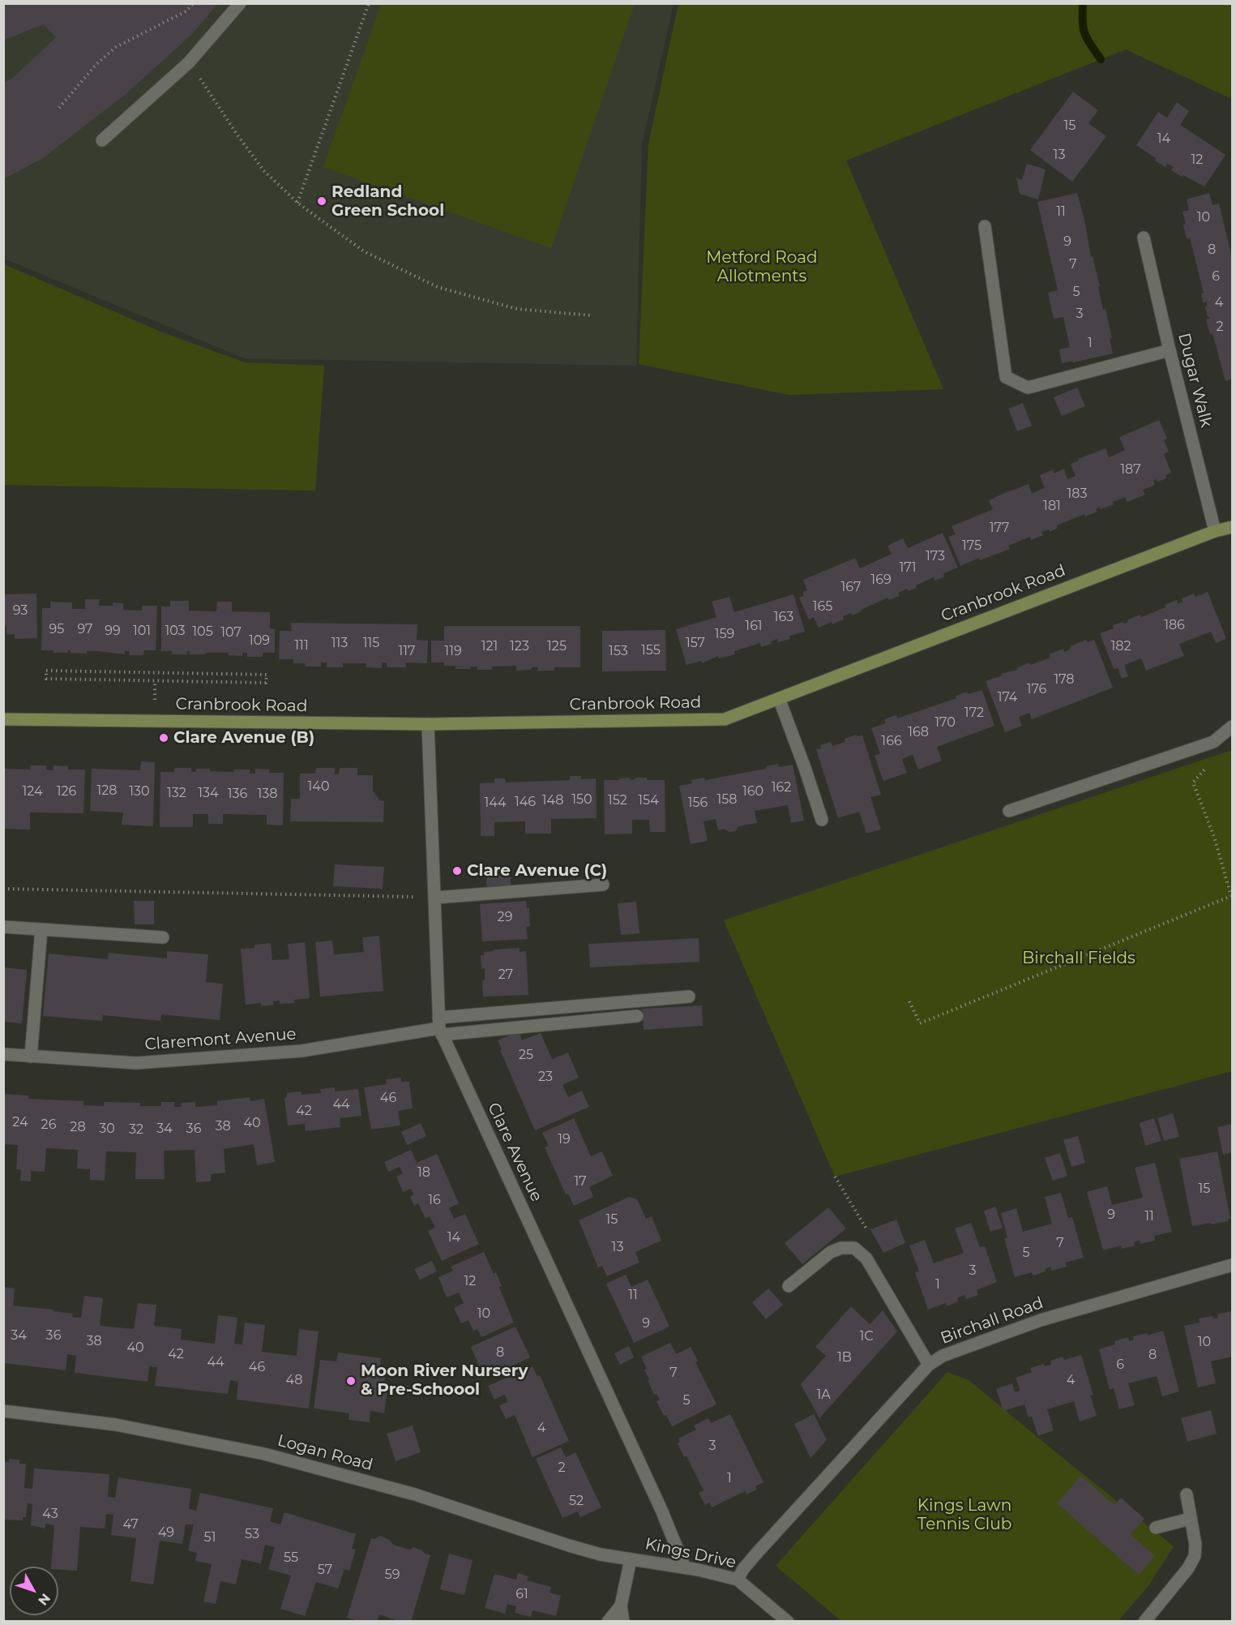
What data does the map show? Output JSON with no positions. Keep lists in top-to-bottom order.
{
  "streets": {
    "main road": ["Cranbrook Road"],
    "street": [
      "Dugar Walk",
      "Claremont Avenue",
      "Clare Avenue",
      "Birchall Road",
      "Logan Road",
      "Kings Drive"
    ]
  },
  "crossings": [
    ["Dugar Walk", "Cranbrook Road"],
    ["Cranbrook Road", "Clare Avenue"],
    ["Claremont Avenue", "Clare Avenue"],
    ["Clare Avenue", "Kings Drive"],
    ["Birchall Road", "Kings Drive"],
    ["Logan Road", "Kings Drive"]
  ],
  "parks": ["Metford Road Allotments", "Birchall Fields", "Kings Lawn Tennis Club"],
  "places": [
    "Redland Green School",
    "Clare Avenue (B)",
    "Clare Avenue (C)",
    "Moon River Nursery & Pre-Schoool"
  ],
  "house_numbers": [
    "15",
    "14",
    "13",
    "12",
    "11",
    "10",
    "9",
    "8",
    "7",
    "6",
    "5",
    "4",
    "3",
    "2",
    "1",
    "187",
    "183",
    "181",
    "177",
    "175",
    "173",
    "171",
    "169",
    "167",
    "165",
    "93",
    "163",
    "186",
    "161",
    "95",
    "97",
    "99",
    "101",
    "103",
    "105",
    "107",
    "159",
    "109",
    "113",
    "115",
    "157",
    "111",
    "121",
    "123",
    "125",
    "182",
    "155",
    "117",
    "119",
    "153",
    "178",
    "176",
    "174",
    "172",
    "170",
    "168",
    "166",
    "140",
    "162",
    "128",
    "124",
    "126",
    "130",
    "160",
    "132",
    "134",
    "136",
    "138",
    "150",
    "158",
    "148",
    "152",
    "154",
    "146",
    "144",
    "156",
    "29",
    "27",
    "25",
    "23",
    "46",
    "44",
    "42",
    "24",
    "40",
    "26",
    "38",
    "28",
    "30",
    "34",
    "36",
    "32",
    "19",
    "18",
    "17",
    "15",
    "16",
    "9",
    "11",
    "15",
    "14",
    "7",
    "13",
    "5",
    "3",
    "12",
    "1",
    "11",
    "10",
    "9",
    "34",
    "36",
    "1C",
    "38",
    "10",
    "40",
    "8",
    "42",
    "8",
    "1B",
    "44",
    "6",
    "46",
    "7",
    "48",
    "4",
    "1A",
    "5",
    "4",
    "3",
    "2",
    "1",
    "52",
    "43",
    "47",
    "49",
    "53",
    "51",
    "55",
    "57",
    "59",
    "61"
  ],
  "north": "bottom right"
}
